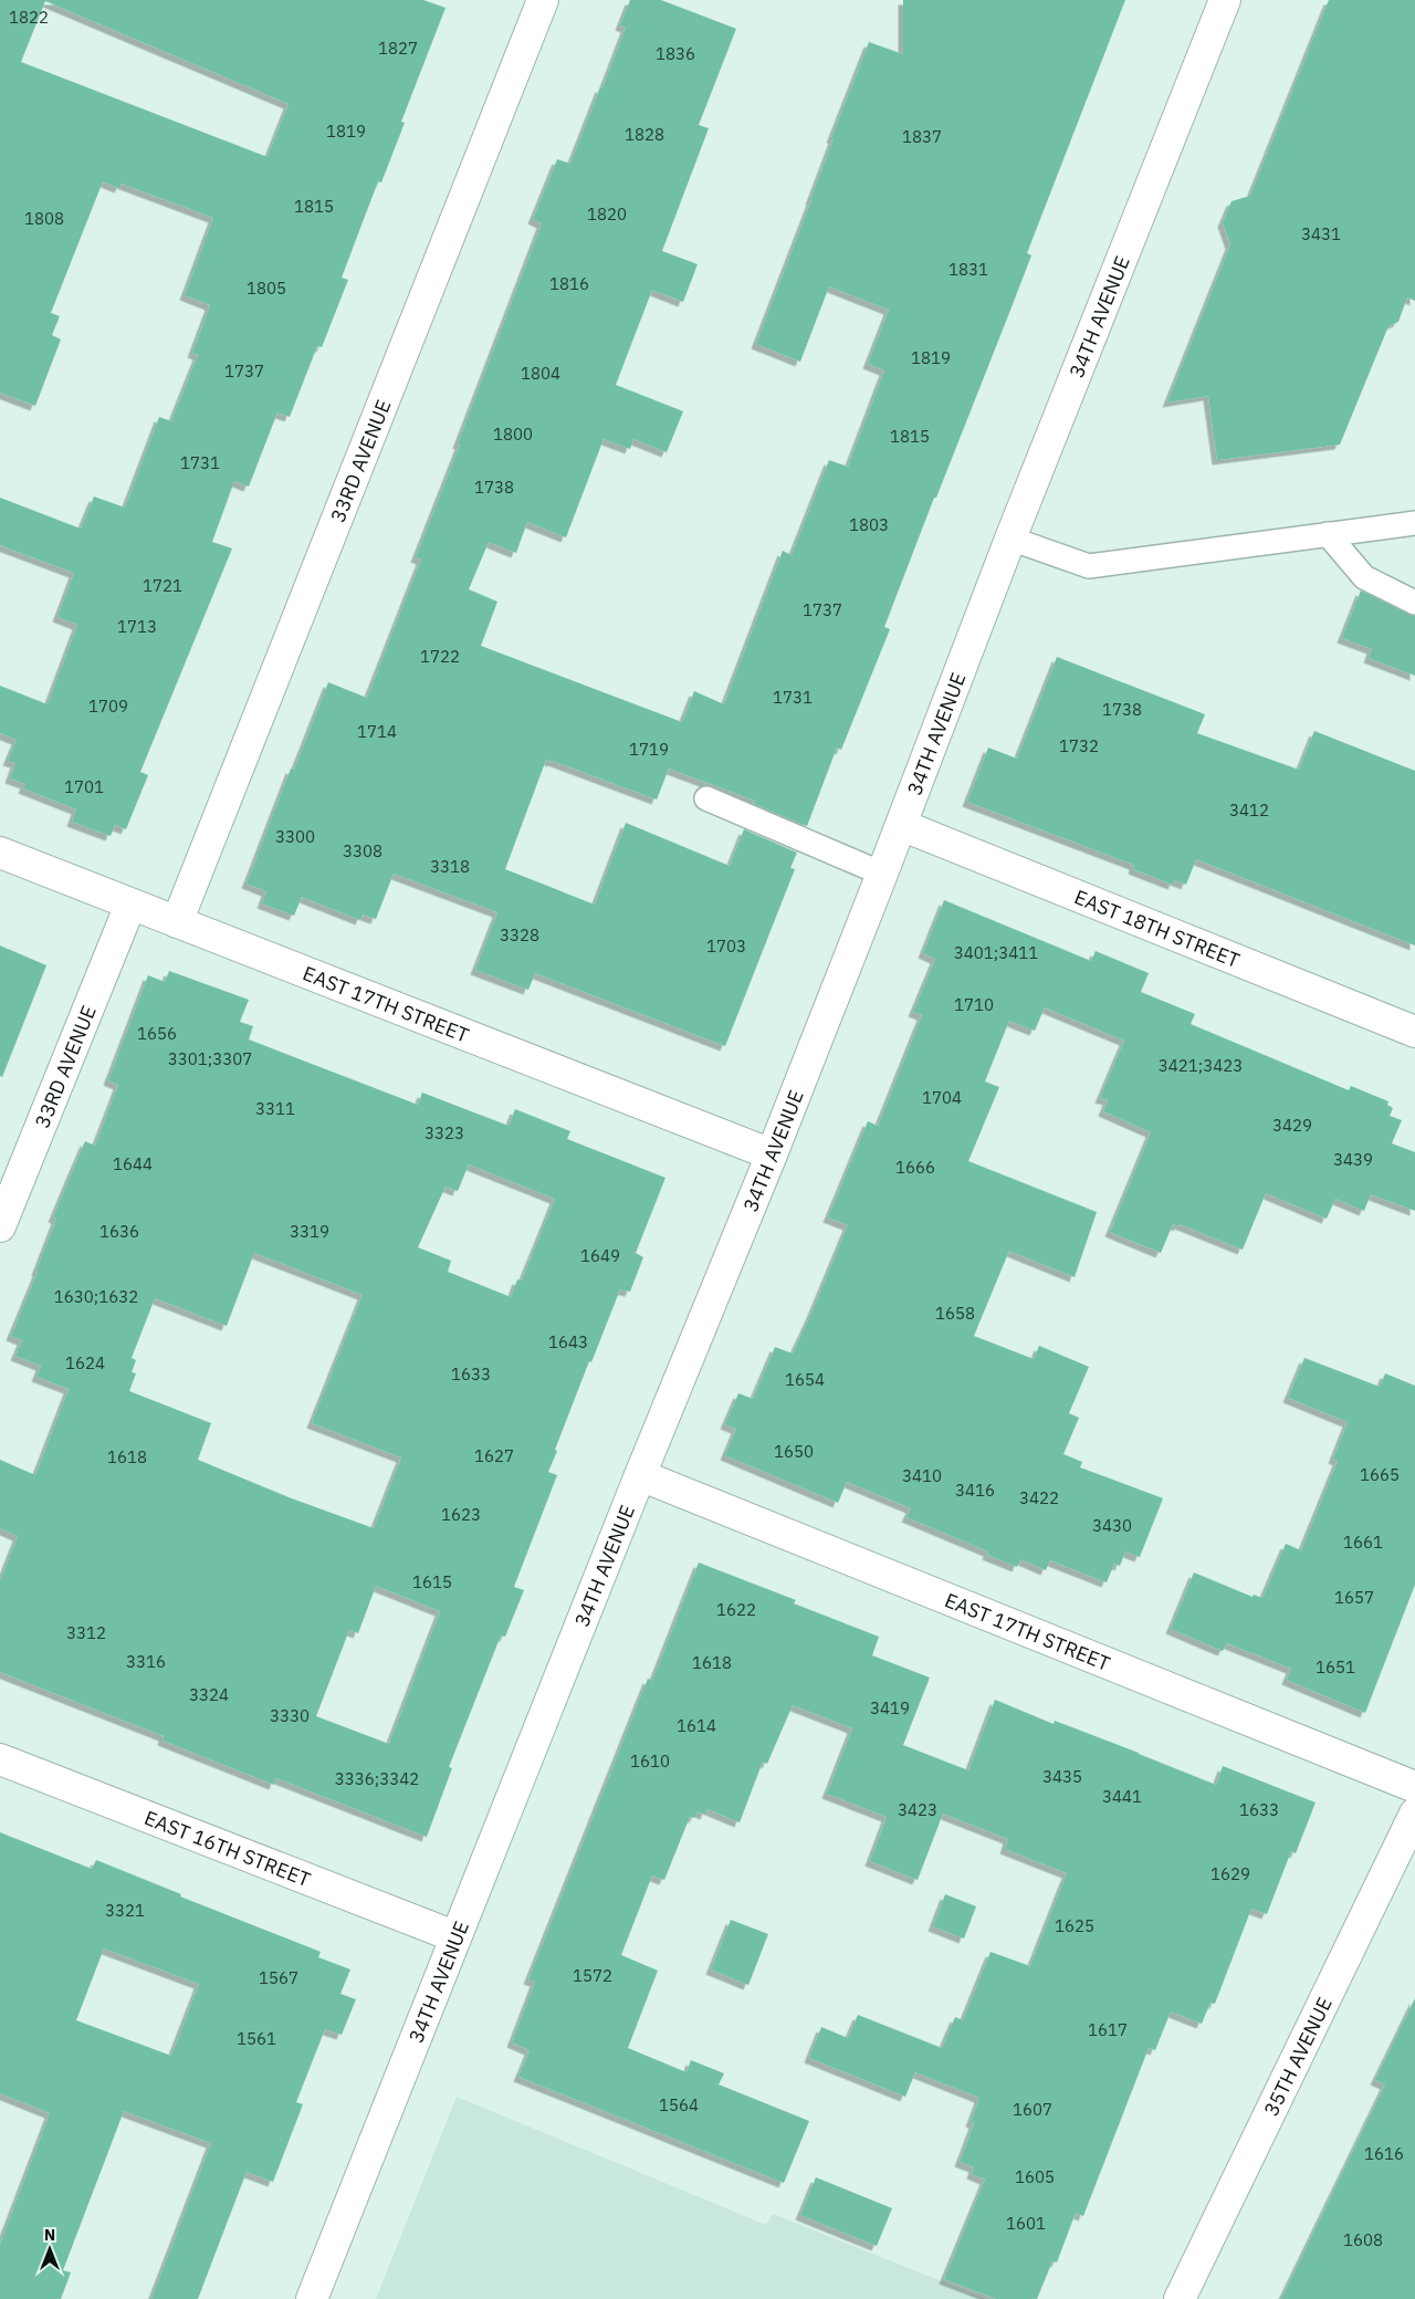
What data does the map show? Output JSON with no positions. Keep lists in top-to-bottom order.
{
  "streets": {
    "street": [
      "34TH AVENUE",
      "33RD AVENUE",
      "EAST 18TH STREET",
      "EAST 17TH STREET",
      "EAST 16TH STREET",
      "35TH AVENUE"
    ]
  },
  "crossings": [
    ["34TH AVENUE", "EAST 18TH STREET"],
    ["34TH AVENUE", "EAST 17TH STREET"],
    ["34TH AVENUE", "EAST 16TH STREET"],
    ["33RD AVENUE", "EAST 17TH STREET"]
  ],
  "house_numbers": [
    "1822",
    "1827",
    "1836",
    "1819",
    "1828",
    "1837",
    "1815",
    "1820",
    "1808",
    "3431",
    "1831",
    "1816",
    "1805",
    "1819",
    "1737",
    "1804",
    "1800",
    "1815",
    "1731",
    "1738",
    "1803",
    "1721",
    "1737",
    "1713",
    "1722",
    "1731",
    "1709",
    "1738",
    "1714",
    "1732",
    "1719",
    "1701",
    "3412",
    "3300",
    "3308",
    "3318",
    "3328",
    "1703",
    "3401;3411",
    "1710",
    "1656",
    "3301;3307",
    "3421;3423",
    "1704",
    "3311",
    "3429",
    "3323",
    "3439",
    "1644",
    "1666",
    "1636",
    "3319",
    "1649",
    "1630;1632",
    "1658",
    "1643",
    "1624",
    "1633",
    "1654",
    "1650",
    "1627",
    "1618",
    "1665",
    "3410",
    "3416",
    "3422",
    "1623",
    "3430",
    "1661",
    "1615",
    "1657",
    "1622",
    "3312",
    "3316",
    "1618",
    "1651",
    "3324",
    "3419",
    "3330",
    "1614",
    "1610",
    "3435",
    "3336;3342",
    "3441",
    "3423",
    "1633",
    "1629",
    "3321",
    "1625",
    "1572",
    "1567",
    "1617",
    "1561",
    "1564",
    "1607",
    "1616",
    "1605",
    "1601",
    "1608"
  ],
  "north": "top"
}
